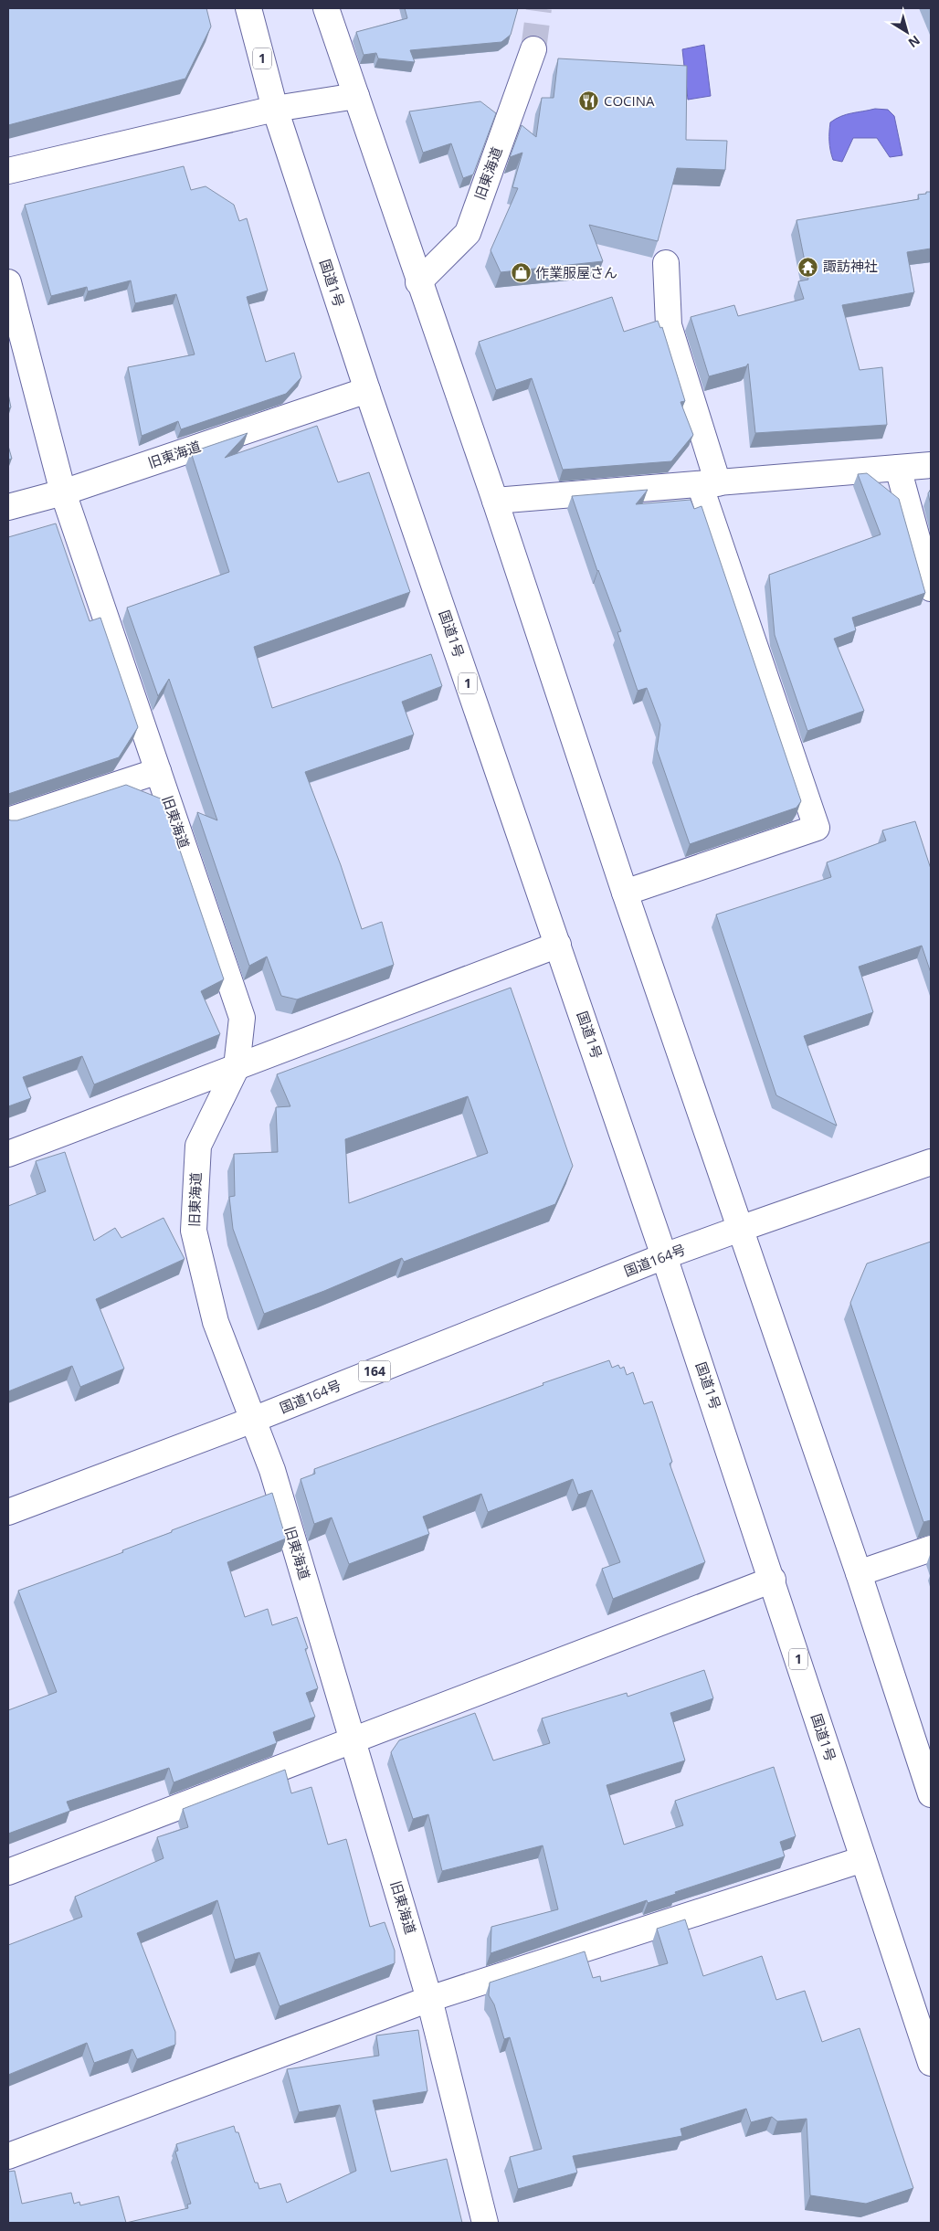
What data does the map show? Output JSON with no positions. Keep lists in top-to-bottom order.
{
  "streets": {
    "main road": [
      "1",
      "旧東海道",
      "国道1号",
      "国道164号",
      "164"
    ]
  },
  "crossings": [
    ["旧東海道", "国道1号"],
    ["旧東海道", "国道164号"],
    ["国道1号", "国道164号"]
  ],
  "places": {
    "restaurant": ["COCINA"],
    "temple": ["諏訪神社"],
    "shop": ["作業服屋さん"]
  },
  "north": "bottom right"
}
